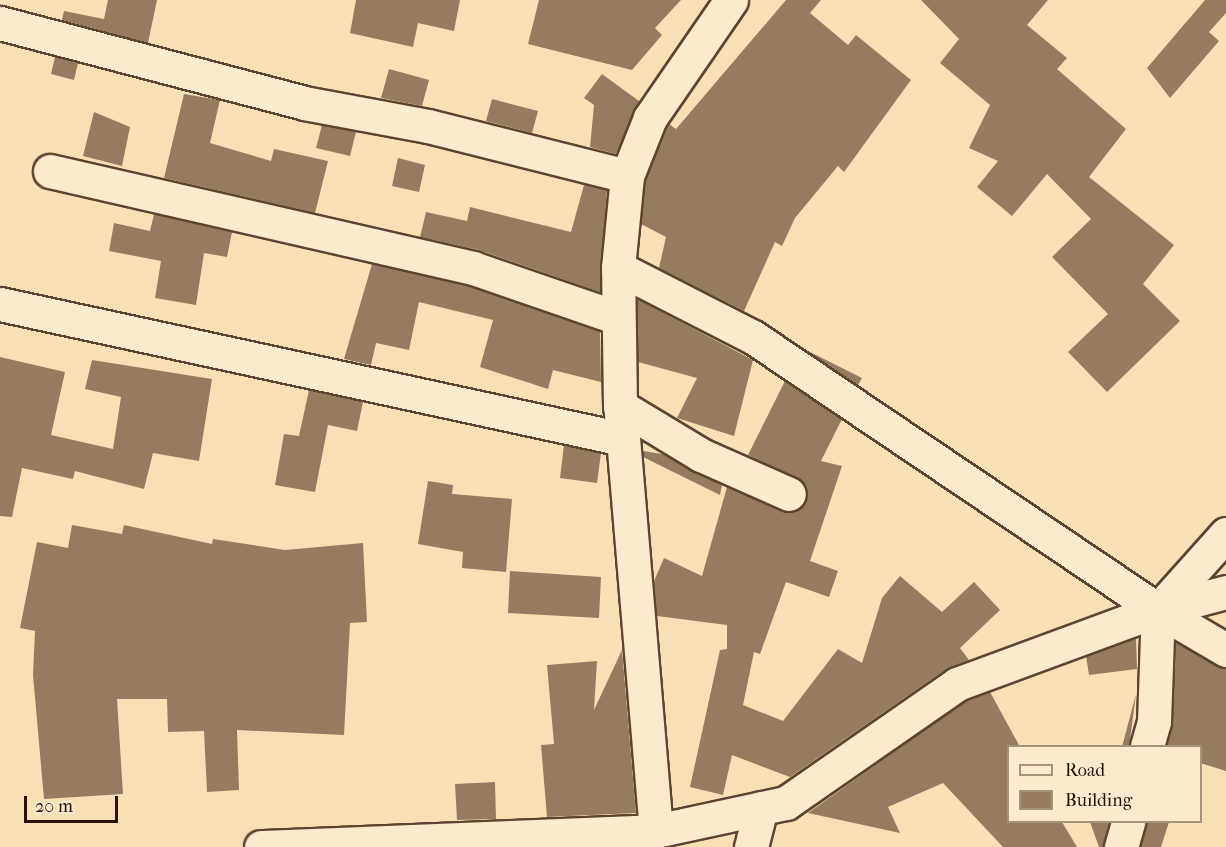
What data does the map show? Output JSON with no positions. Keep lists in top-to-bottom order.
{
  "legend": ["Road", "Building"],
  "scale_bar": "20 m"
}
